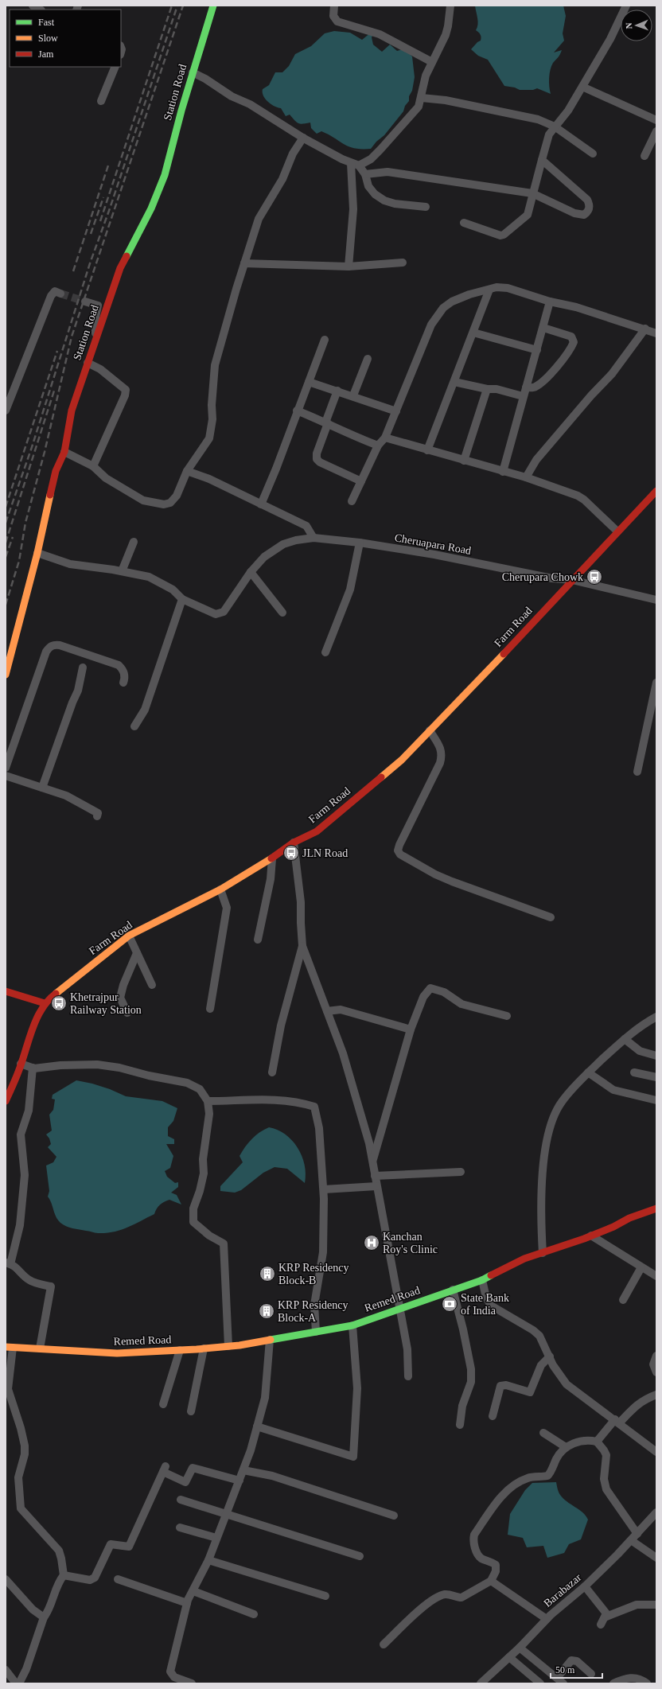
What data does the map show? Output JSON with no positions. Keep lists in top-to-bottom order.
{
  "streets": {
    "street": [
      "Station Road",
      "Cheruapara Road",
      "Farm Road",
      "Remed Road",
      "Barabazar"
    ]
  },
  "crossings": [
    ["Station Road", "Cheruapara Road"],
    ["Cheruapara Road", "Farm Road"]
  ],
  "places": {
    "bus stop": ["Cherupara Chowk", "JLN Road", "Khetrajpur Railway Station"],
    "hospital": ["Kanchan Roy's Clinic"],
    "building": ["KRP Residency Block-B", "KRP Residency Block-A"],
    "bank": ["State Bank of India"]
  },
  "legend": ["Fast", "Slow", "Jam"],
  "scale_bar": "50 m",
  "north": "left"
}
